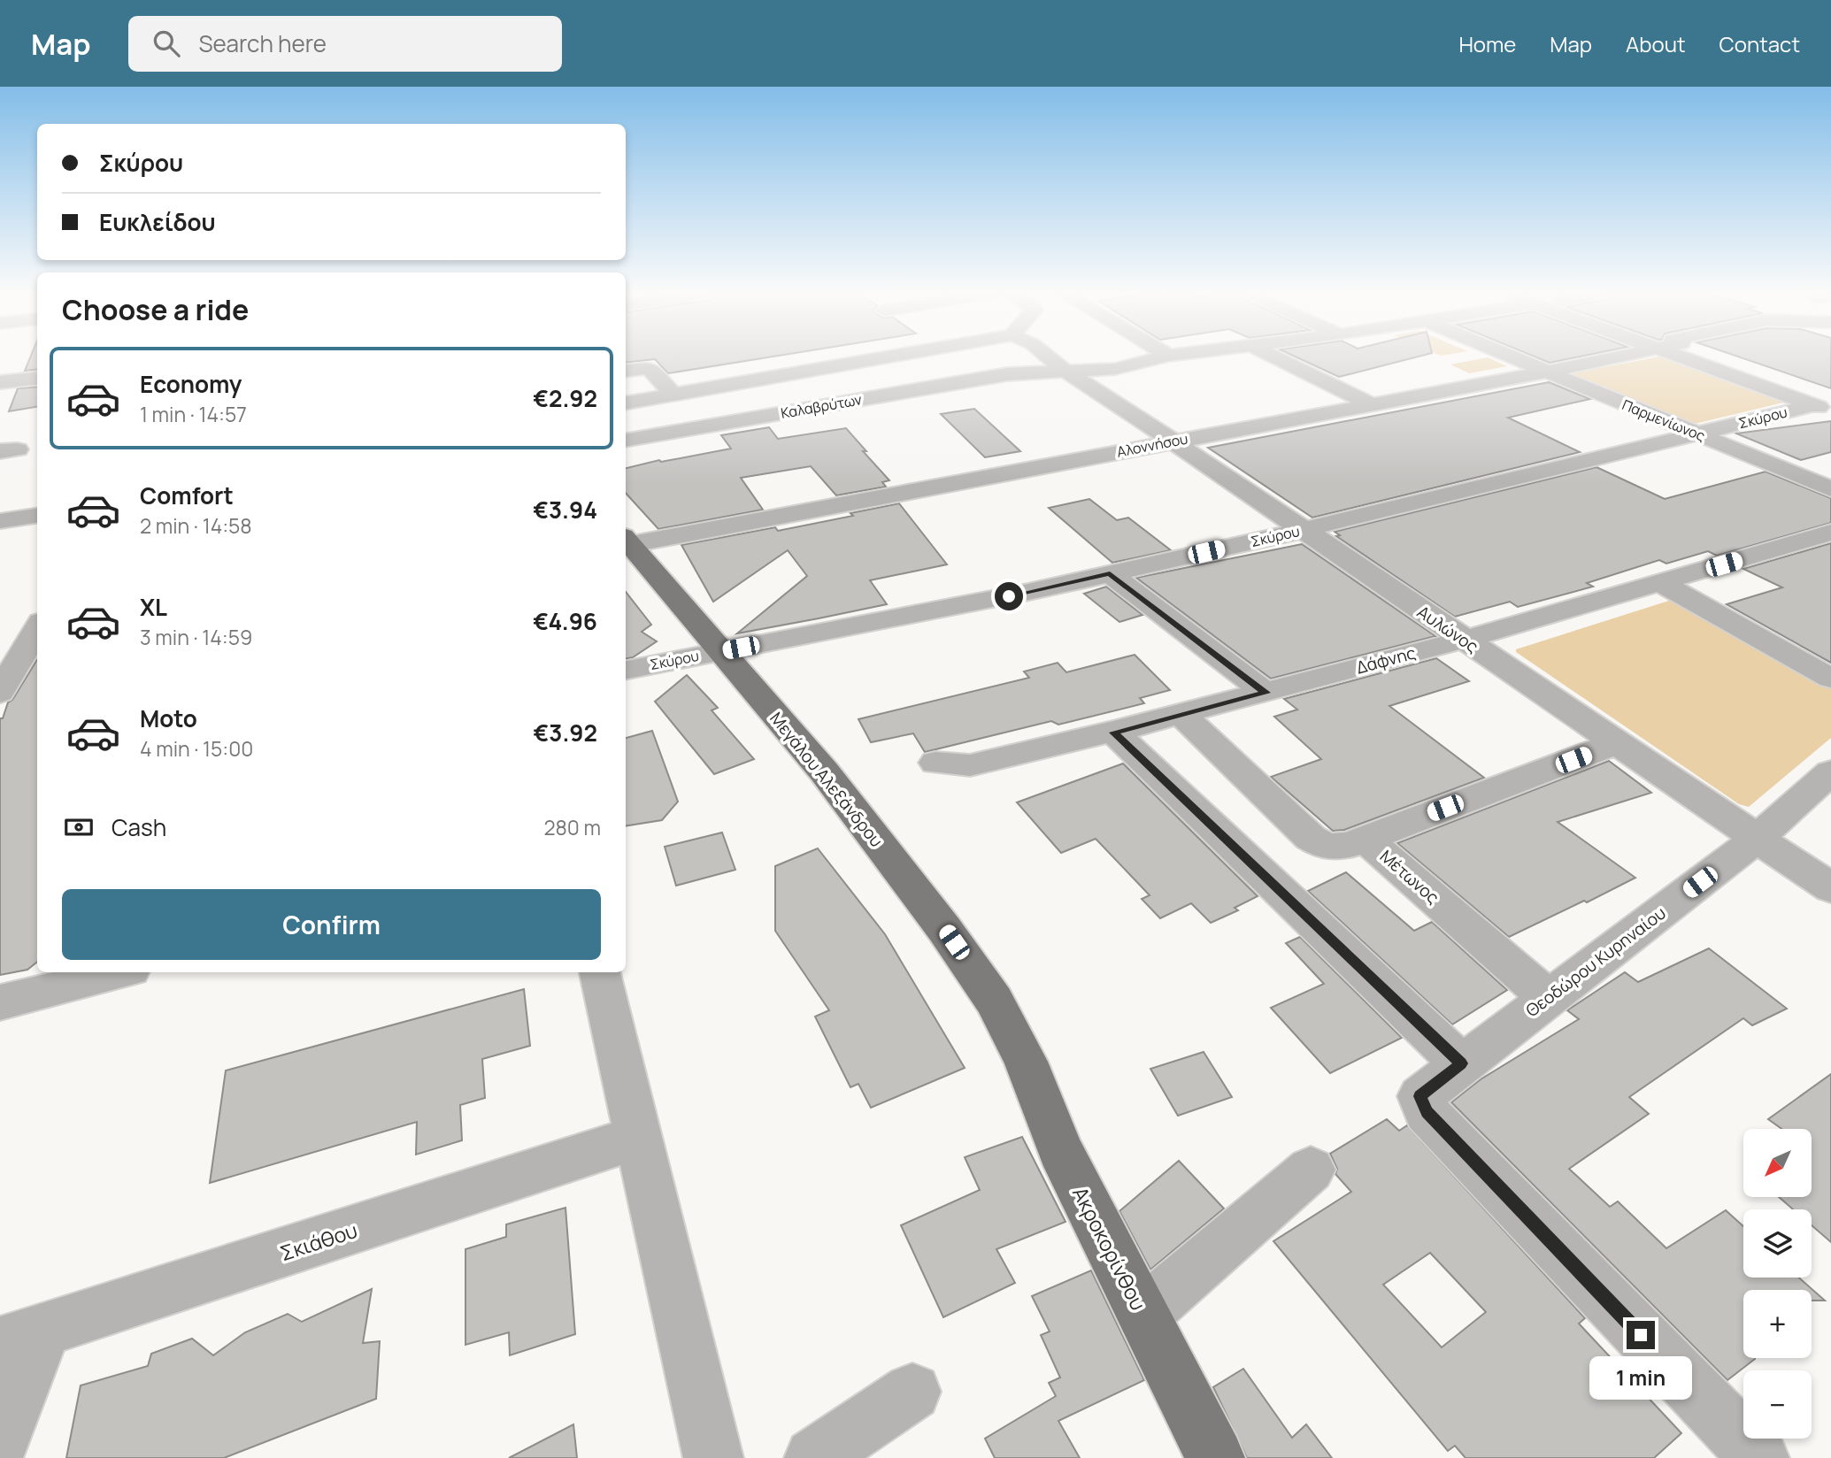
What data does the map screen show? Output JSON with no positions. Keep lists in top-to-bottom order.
{
  "streets": {
    "main road": ["Μεγάλου Αλεξάνδρου", "Ακροκορίνθου"],
    "street": [
      "Καλαβρύτων",
      "Σκύρου",
      "Παρμενίωνος",
      "Αλοννήσου",
      "Αυλώνος",
      "Δάφνης",
      "Μέτωνος",
      "Θεοδώρου Κυρηναίου",
      "Σκιάθου"
    ]
  },
  "crossings": [
    ["Καλαβρύτων", "Αυλώνος"],
    ["Σκύρου", "Παρμενίωνος"],
    ["Σκύρου", "Αυλώνος"],
    ["Σκύρου", "Μεγάλου Αλεξάνδρου"],
    ["Παρμενίωνος", "Αλοννήσου"],
    ["Αλοννήσου", "Αυλώνος"],
    ["Αυλώνος", "Δάφνης"],
    ["Αυλώνος", "Θεοδώρου Κυρηναίου"],
    ["Δάφνης", "Μέτωνος"],
    ["Μεγάλου Αλεξάνδρου", "Ακροκορίνθου"],
    ["Μέτωνος", "Θεοδώρου Κυρηναίου"]
  ],
  "north": "bottom left",
  "page": {
    "header": "Map",
    "search": "Search here",
    "nav": [
      "Home",
      "Map",
      "About",
      "Contact"
    ],
    "banner": ["Σκύρου", "Ευκλείδου"],
    "heading": "Choose a ride",
    "list": [
      {
        "name": "Economy",
        "note": "1 min · 14:57",
        "value": "€2.92"
      },
      {
        "name": "Comfort",
        "note": "2 min · 14:58",
        "value": "€3.94"
      },
      {
        "name": "XL",
        "note": "3 min · 14:59",
        "value": "€4.96"
      },
      {
        "name": "Moto",
        "note": "4 min · 15:00",
        "value": "€3.92"
      }
    ],
    "pay": ["Cash", "280 m"],
    "buttons": "Confirm",
    "map_buttons": ["+", "−"],
    "bubble": "1 min"
  }
}
